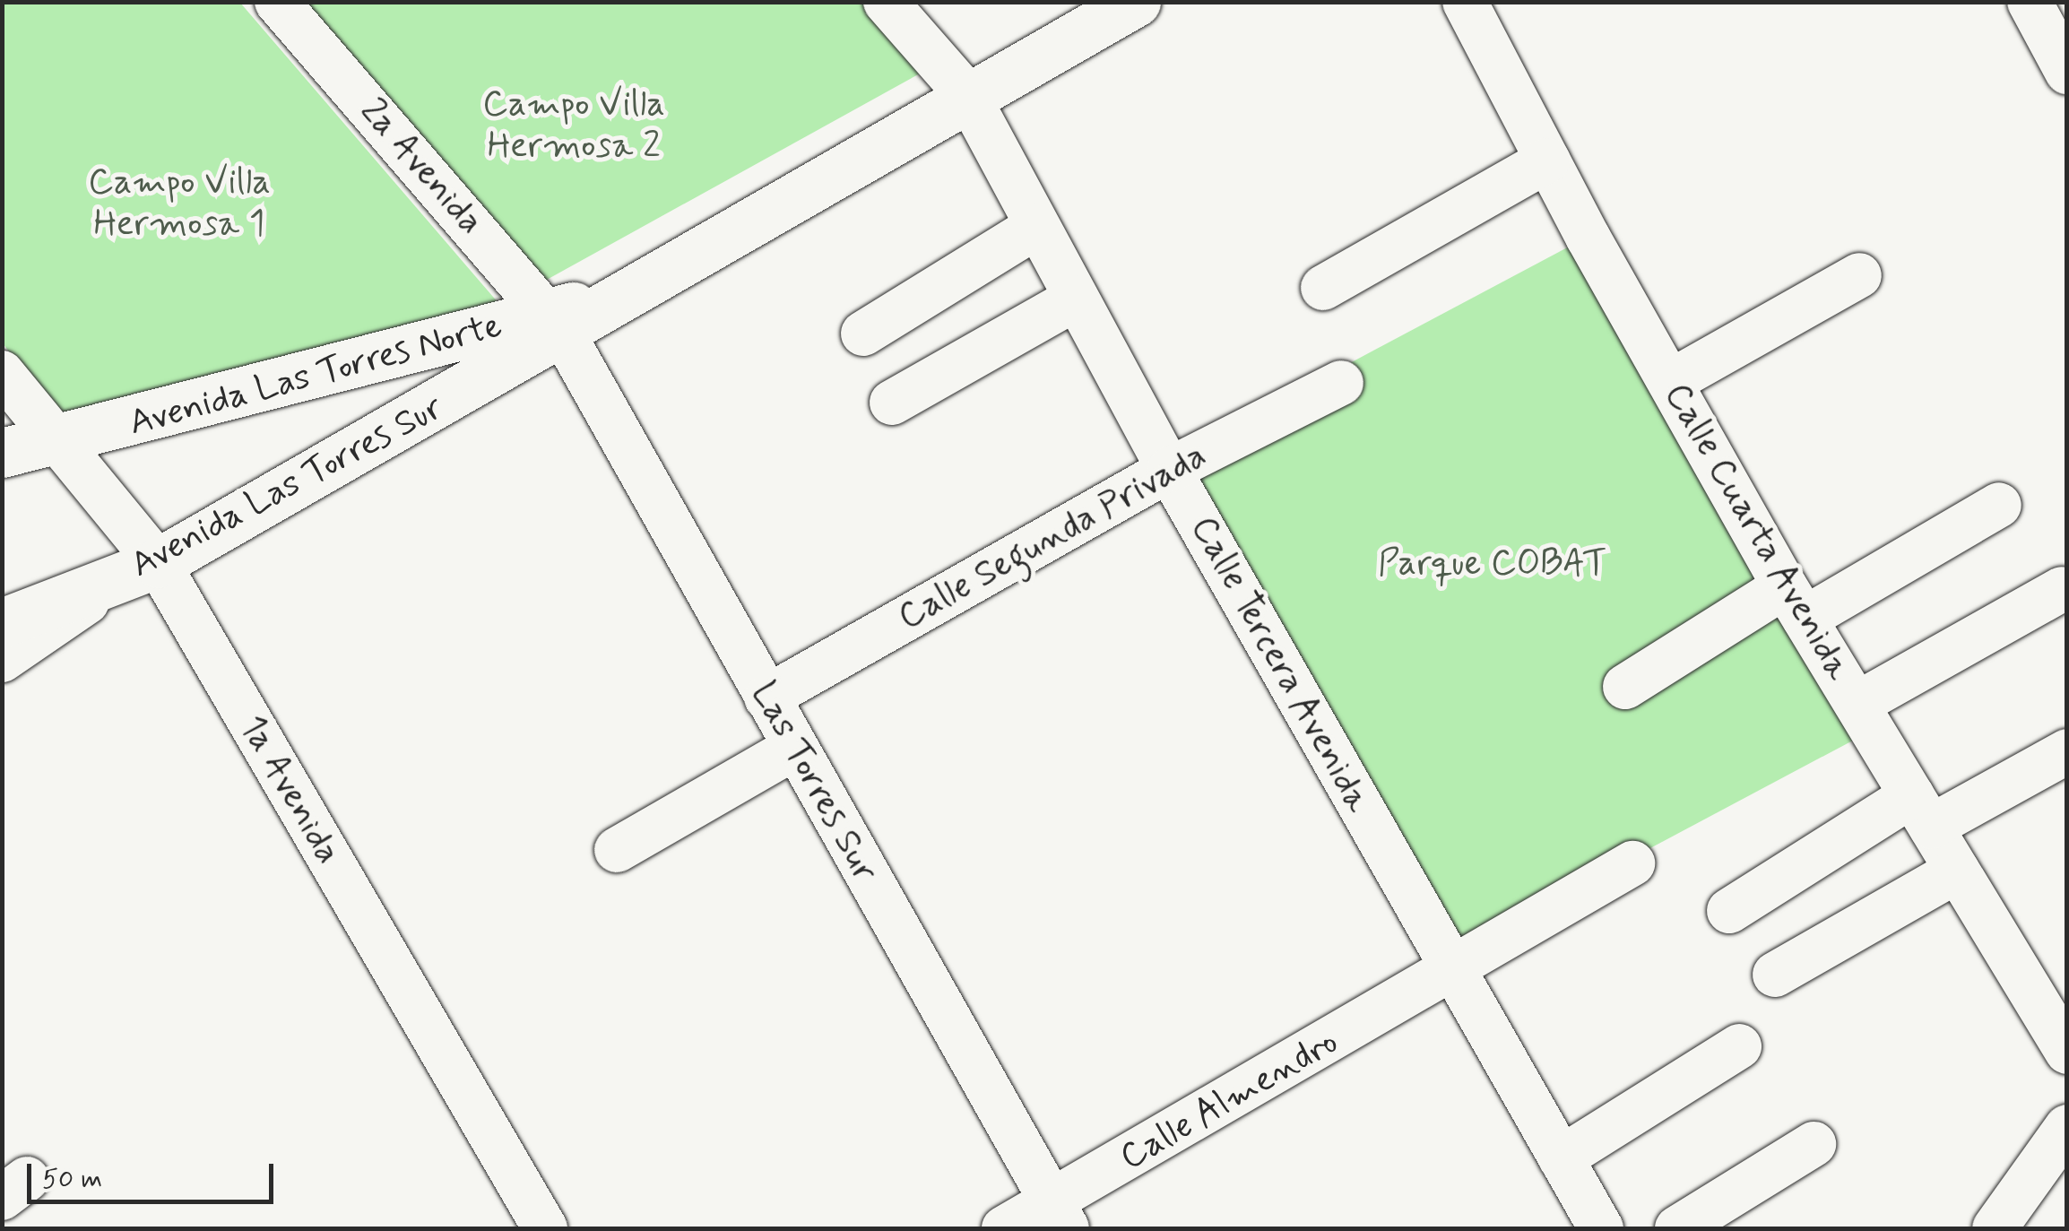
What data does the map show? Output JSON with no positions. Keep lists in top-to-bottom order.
{
  "streets": {
    "main road": ["Avenida Las Torres Norte", "Avenida Las Torres Sur"],
    "street": [
      "2a Avenida",
      "Calle Cuarta Avenida",
      "Calle Segunda Privada",
      "Calle Tercera Avenida",
      "Las Torres Sur",
      "1a Avenida",
      "Calle Almendro"
    ]
  },
  "crossings": [
    ["2a Avenida", "Avenida Las Torres Norte"],
    ["2a Avenida", "Avenida Las Torres Sur"],
    ["2a Avenida", "Las Torres Sur"],
    ["Avenida Las Torres Norte", "Avenida Las Torres Sur"],
    ["Avenida Las Torres Norte", "Calle Tercera Avenida"],
    ["Avenida Las Torres Norte", "Las Torres Sur"],
    ["Avenida Las Torres Norte", "1a Avenida"],
    ["Avenida Las Torres Sur", "Las Torres Sur"],
    ["Avenida Las Torres Sur", "1a Avenida"],
    ["Calle Segunda Privada", "Calle Tercera Avenida"],
    ["Calle Segunda Privada", "Las Torres Sur"],
    ["Calle Tercera Avenida", "Calle Almendro"],
    ["Las Torres Sur", "Calle Almendro"]
  ],
  "parks": ["Campo Villa Hermosa 2", "Campo Villa Hermosa 1", "Parque COBAT"],
  "scale_bar": "50 m"
}
